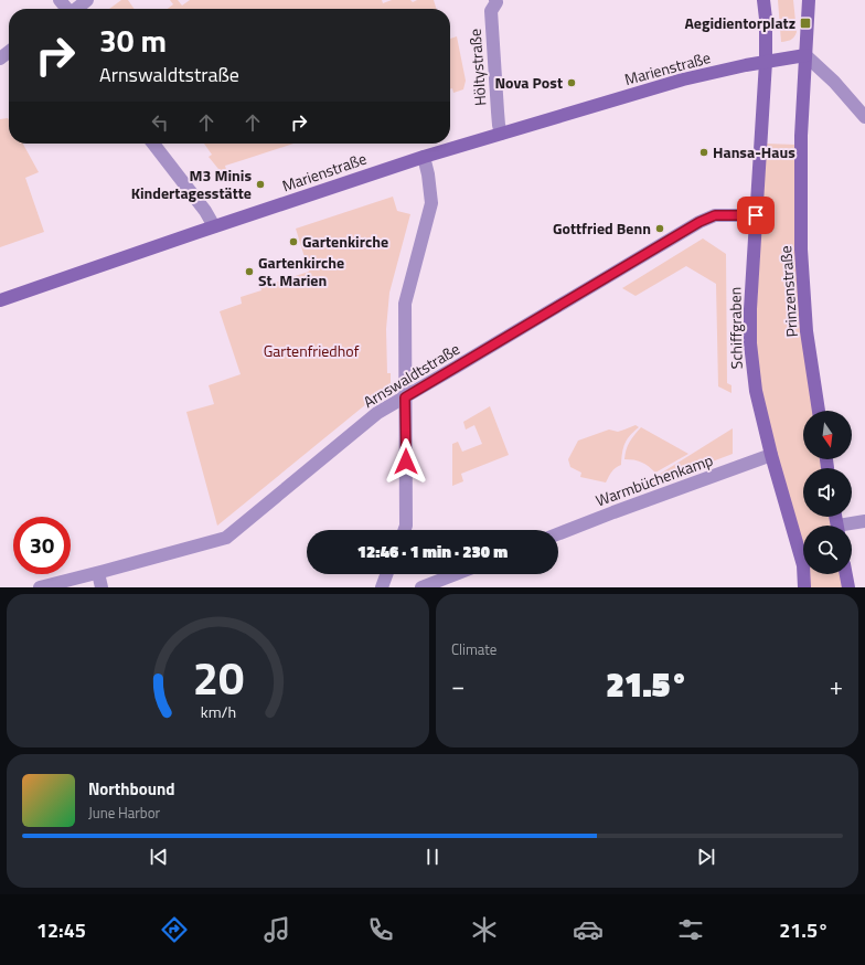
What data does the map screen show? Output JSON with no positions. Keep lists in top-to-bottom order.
{
  "streets": {
    "main road": ["Marienstraße", "Prinzenstraße", "Schiffgraben"],
    "street": ["Höltystraße", "Arnswaldtstraße", "Warmbüchenkamp"]
  },
  "crossings": [
    ["Höltystraße", "Marienstraße"],
    ["Marienstraße", "Schiffgraben"],
    ["Schiffgraben", "Arnswaldtstraße"],
    ["Schiffgraben", "Warmbüchenkamp"]
  ],
  "parks": ["Gartenfriedhof"],
  "places": {
    "transit": ["Aegidientorplatz"],
    "other": [
      "Nova Post",
      "Hansa-Haus",
      "M3 Minis Kindertagesstätte",
      "Gottfried Benn",
      "Gartenkirche",
      "Gartenkirche St. Marien"
    ]
  },
  "north": "bottom",
  "page": {
    "turn": ["30 m", "Arnswaldtstraße"],
    "limit": "30",
    "trip": "12:46 · 1 min · 230 m",
    "tile": "Climate",
    "heat": ["−", "21.5°", "+"],
    "song": ["Northbound", "June Harbor"],
    "tabs": ["12:45", "21.5°"],
    "gauge": ["20", "km/h"]
  }
}
